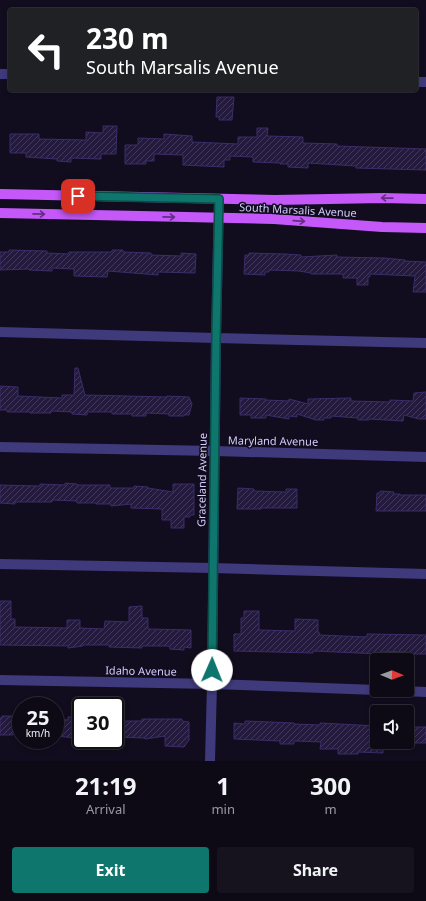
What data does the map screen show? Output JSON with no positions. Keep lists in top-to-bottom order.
{
  "streets": {
    "main road": ["South Marsalis Avenue"],
    "street": ["Maryland Avenue", "Graceland Avenue", "Idaho Avenue"]
  },
  "crossings": [
    ["South Marsalis Avenue", "Graceland Avenue"],
    ["Maryland Avenue", "Graceland Avenue"],
    ["Graceland Avenue", "Idaho Avenue"]
  ],
  "north": "right",
  "page": {
    "turn": ["230 m", "South Marsalis Avenue"],
    "speed": "25 km/h",
    "limit": "30",
    "eta": [
      "21:19",
      "Arrival",
      "1",
      "min",
      "300",
      "m"
    ],
    "buttons": ["Exit", "Share"]
  }
}
